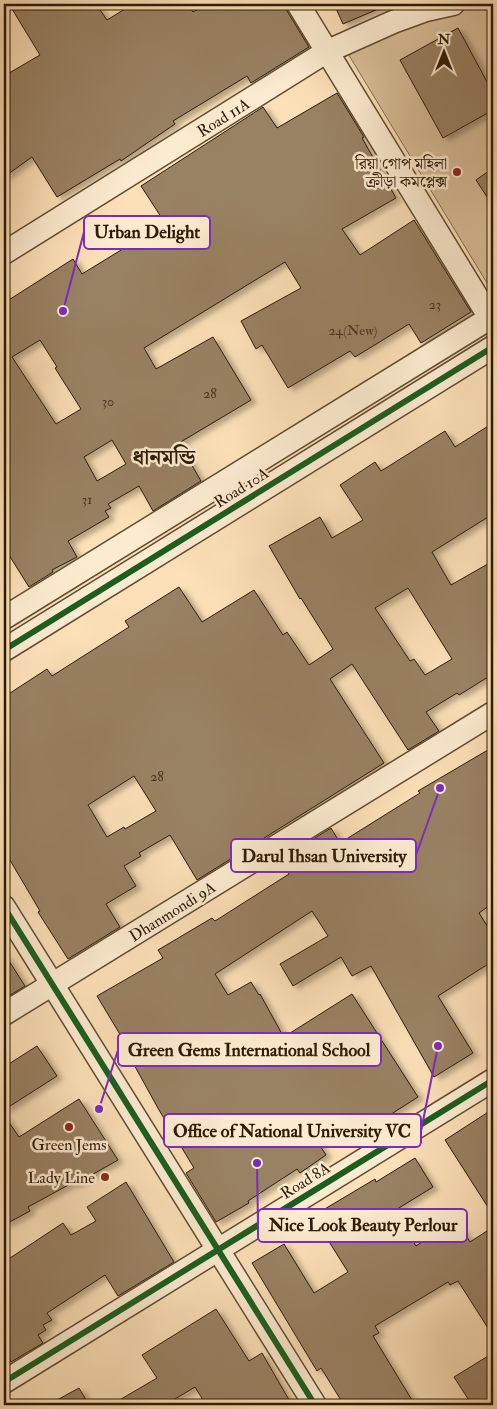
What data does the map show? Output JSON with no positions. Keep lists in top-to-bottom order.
{
  "streets": {
    "street": [
      "Road 11A",
      "Road 10A",
      "Dhanmondi 9A",
      "Road 8A"
    ]
  },
  "districts": ["ধানমন্ডি"],
  "places": [
    "রিয়া গোপ মহিলা ক্রীড়া কমপ্লেক্স",
    "Urban Delight",
    "Darul Ihsan University",
    "Office of National University VC",
    "Green Gems International School",
    "Green Jems",
    "Nice Look Beauty Perlour",
    "Lady Line"
  ],
  "house_numbers": [
    "23",
    "24(New)",
    "28",
    "30",
    "31",
    "28"
  ],
  "north": "top"
}
